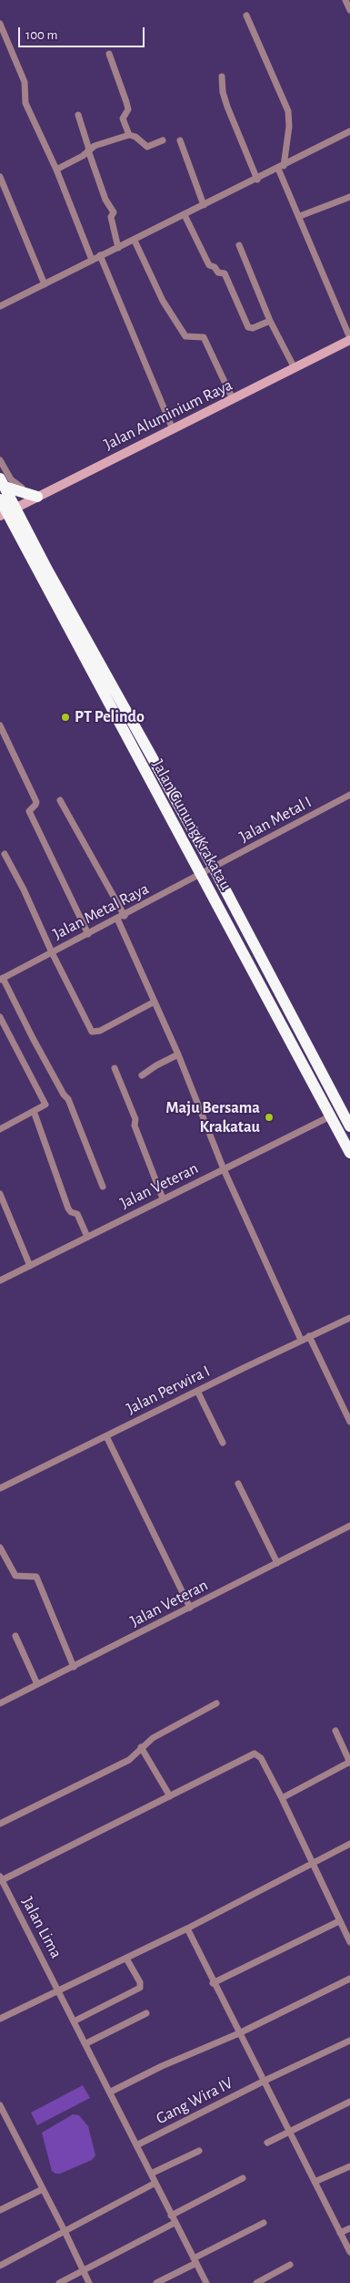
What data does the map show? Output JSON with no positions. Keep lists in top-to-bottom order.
{
  "streets": {
    "highway": ["Jalan Gunung Krakatau"],
    "street": [
      "Jalan Aluminium Raya",
      "Jalan Metal I",
      "Jalan Metal Raya",
      "Jalan Veteran",
      "Jalan Perwira I",
      "Jalan Lima",
      "Gang Wira IV"
    ]
  },
  "crossings": [
    ["Jalan Aluminium Raya", "Jalan Gunung Krakatau"],
    ["Jalan Metal I", "Jalan Gunung Krakatau"],
    ["Jalan Metal I", "Jalan Metal Raya"],
    ["Jalan Gunung Krakatau", "Jalan Metal Raya"],
    ["Jalan Gunung Krakatau", "Jalan Veteran"],
    ["Jalan Lima", "Gang Wira IV"]
  ],
  "places": ["PT Pelindo", "Maju Bersama Krakatau"],
  "scale_bar": "100 m"
}
